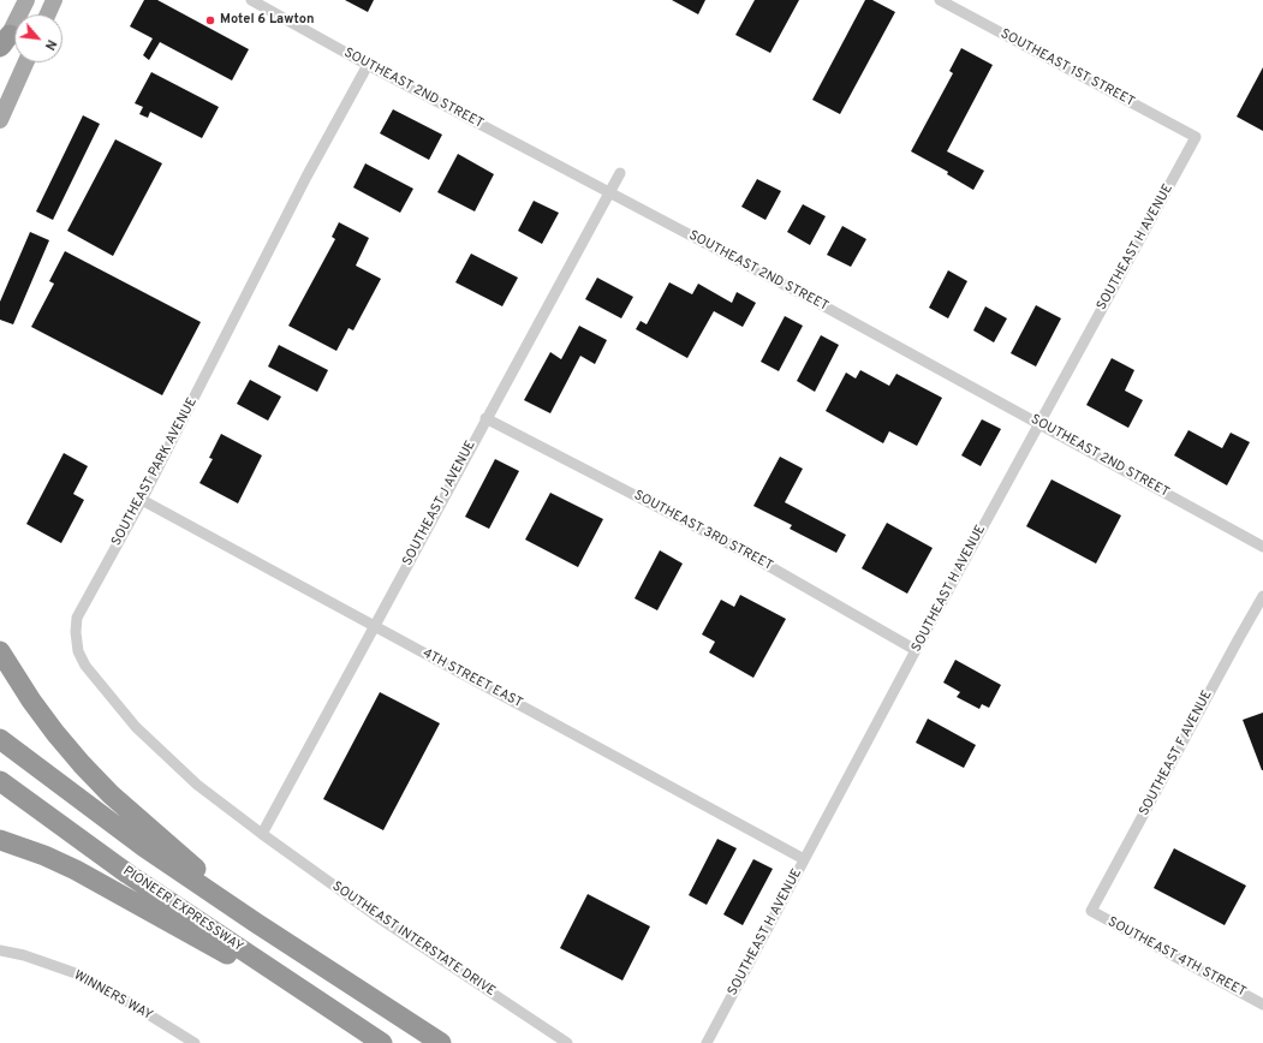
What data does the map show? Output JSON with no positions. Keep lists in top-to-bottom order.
{
  "streets": {
    "highway": ["PIONEER EXPRESSWAY"],
    "street": [
      "SOUTHEAST 1ST STREET",
      "SOUTHEAST 2ND STREET",
      "SOUTHEAST H AVENUE",
      "SOUTHEAST PARK AVENUE",
      "SOUTHEAST J AVENUE",
      "SOUTHEAST 3RD STREET",
      "4TH STREET EAST",
      "SOUTHEAST F AVENUE",
      "SOUTHEAST INTERSTATE DRIVE",
      "SOUTHEAST 4TH STREET",
      "WINNERS WAY"
    ]
  },
  "crossings": [
    ["SOUTHEAST 1ST STREET", "SOUTHEAST H AVENUE"],
    ["SOUTHEAST 2ND STREET", "SOUTHEAST H AVENUE"],
    ["SOUTHEAST 2ND STREET", "SOUTHEAST PARK AVENUE"],
    ["SOUTHEAST 2ND STREET", "SOUTHEAST J AVENUE"],
    ["SOUTHEAST H AVENUE", "SOUTHEAST 3RD STREET"],
    ["SOUTHEAST H AVENUE", "4TH STREET EAST"],
    ["SOUTHEAST PARK AVENUE", "SOUTHEAST J AVENUE"],
    ["SOUTHEAST PARK AVENUE", "4TH STREET EAST"],
    ["SOUTHEAST PARK AVENUE", "SOUTHEAST INTERSTATE DRIVE"],
    ["SOUTHEAST J AVENUE", "SOUTHEAST 3RD STREET"],
    ["SOUTHEAST J AVENUE", "4TH STREET EAST"],
    ["SOUTHEAST J AVENUE", "SOUTHEAST INTERSTATE DRIVE"],
    ["SOUTHEAST F AVENUE", "SOUTHEAST 4TH STREET"]
  ],
  "places": ["Motel 6 Lawton"],
  "north": "bottom right"
}
